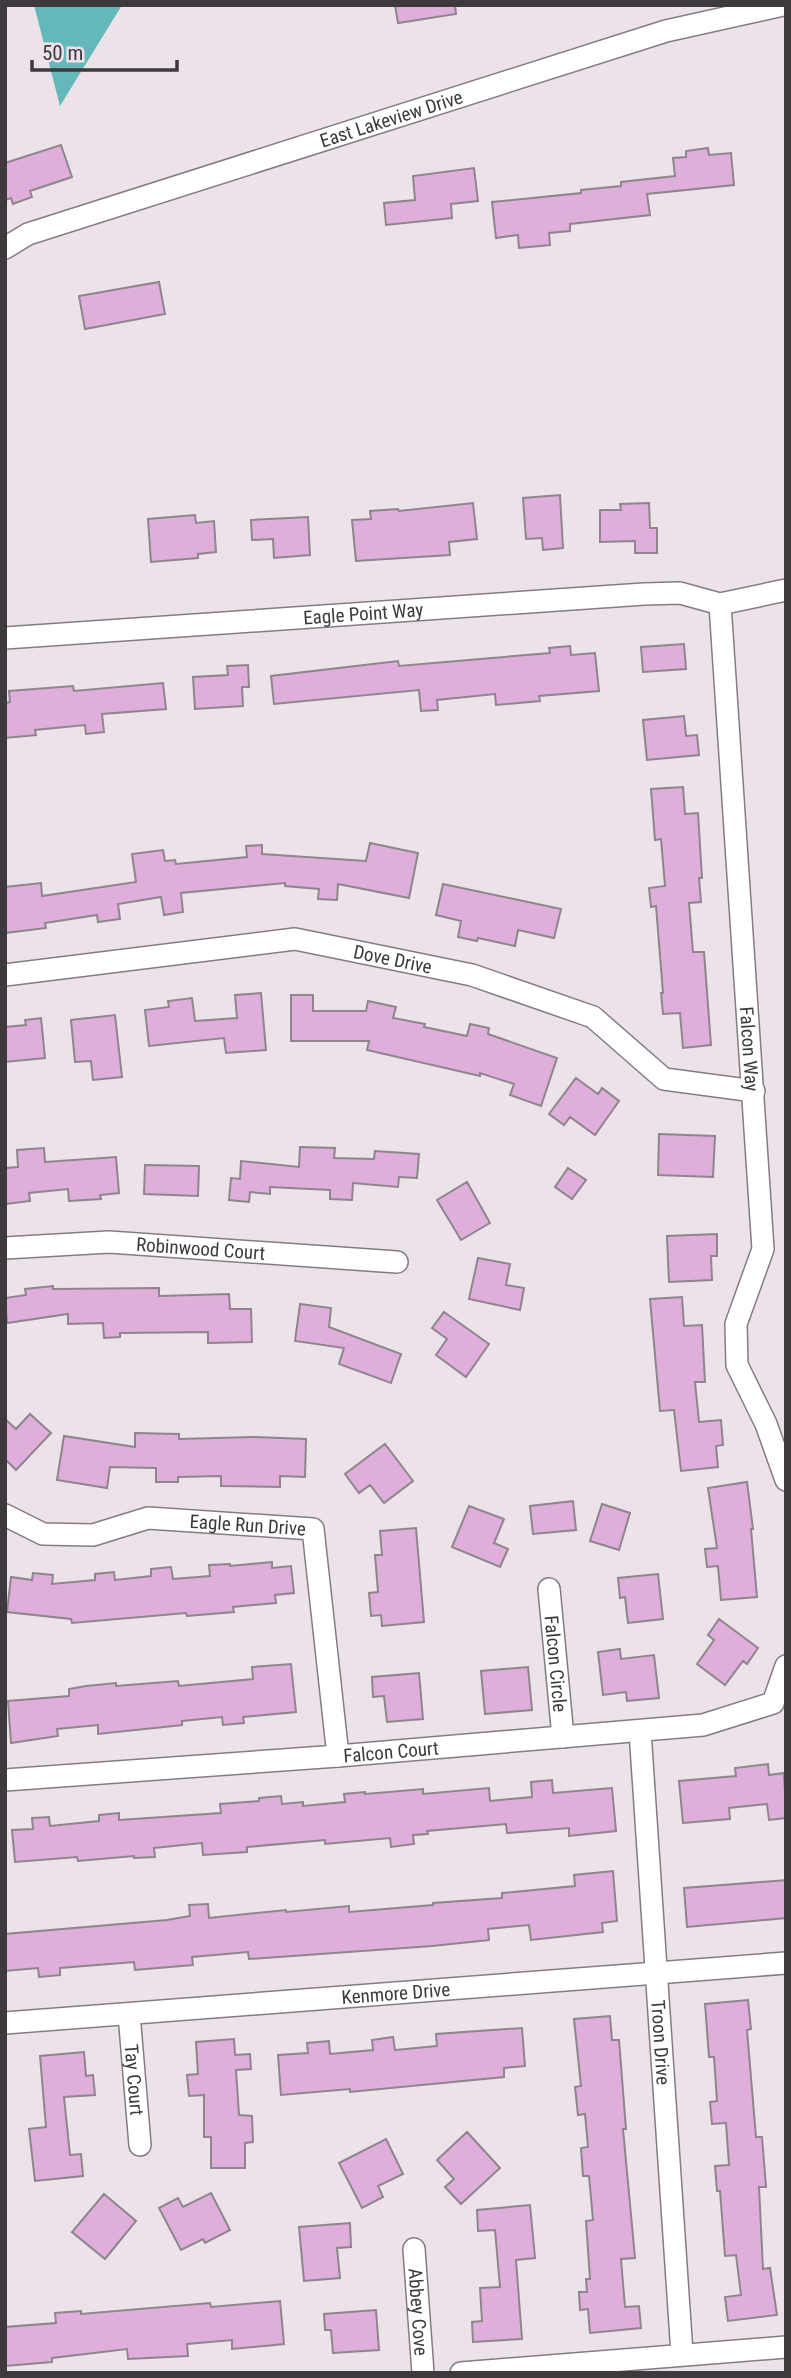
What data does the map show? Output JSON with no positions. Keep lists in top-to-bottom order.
{
  "streets": {
    "street": [
      "East Lakeview Drive",
      "Eagle Point Way",
      "Dove Drive",
      "Falcon Way",
      "Robinwood Court",
      "Eagle Run Drive",
      "Falcon Circle",
      "Falcon Court",
      "Kenmore Drive",
      "Troon Drive",
      "Tay Court",
      "Abbey Cove"
    ]
  },
  "crossings": [
    ["Eagle Point Way", "Falcon Way"],
    ["Dove Drive", "Falcon Way"],
    ["Eagle Run Drive", "Falcon Court"],
    ["Falcon Circle", "Falcon Court"],
    ["Falcon Court", "Troon Drive"],
    ["Kenmore Drive", "Troon Drive"],
    ["Kenmore Drive", "Tay Court"]
  ],
  "scale_bar": "50 m"
}
